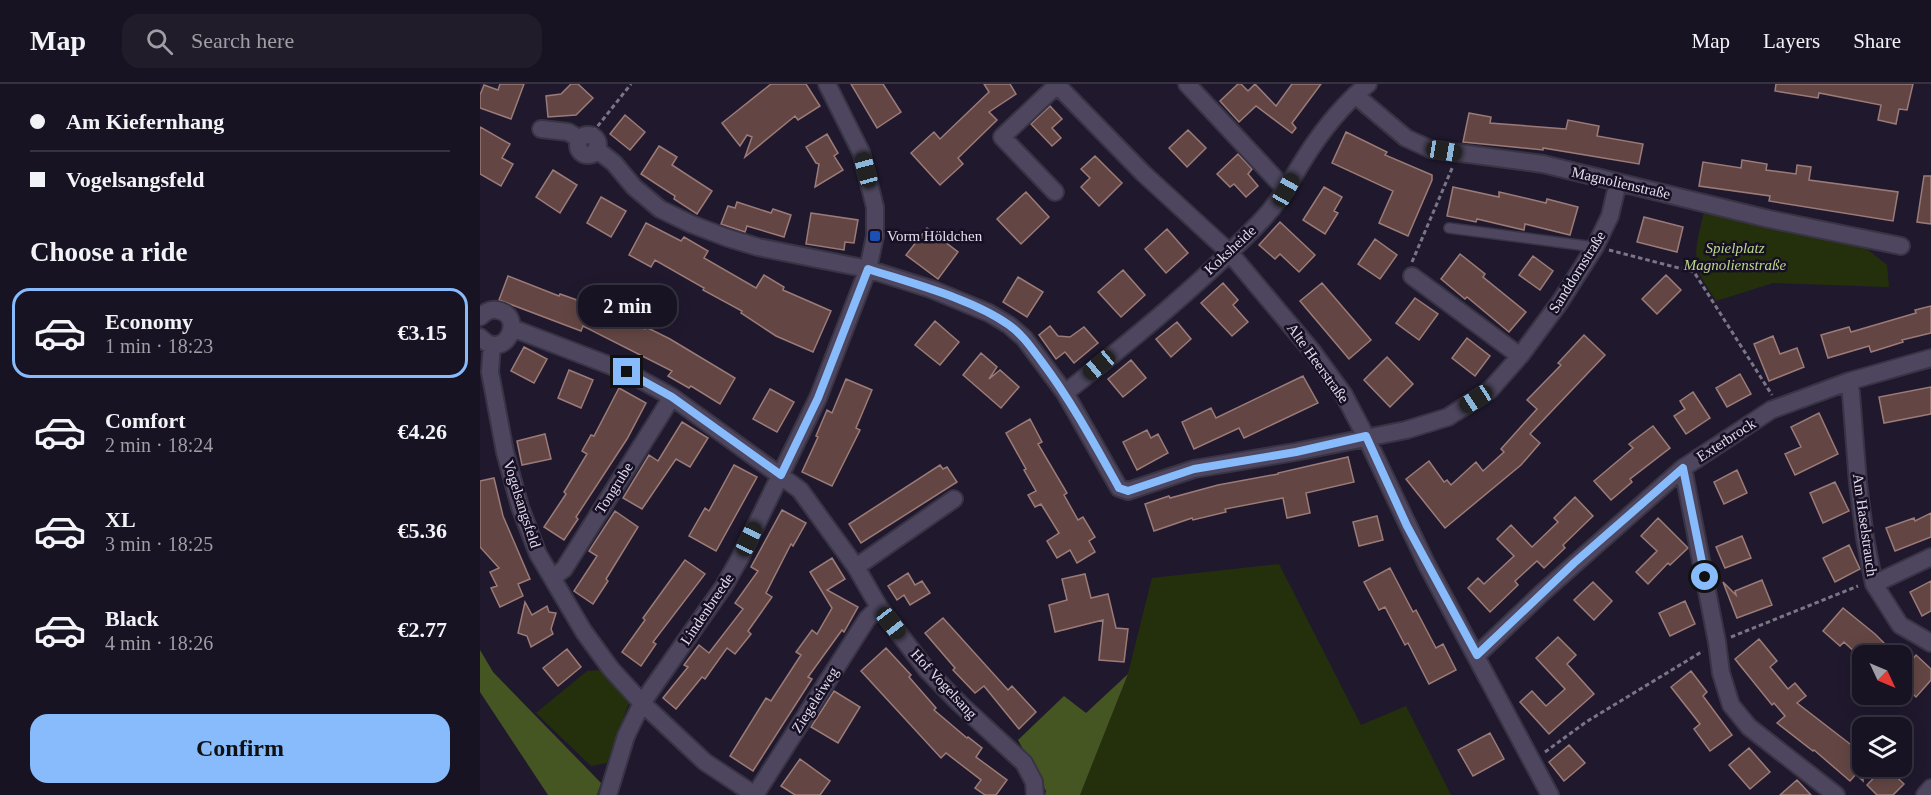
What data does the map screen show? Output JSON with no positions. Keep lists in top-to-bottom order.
{
  "streets": {
    "street": [
      "Magnolienstraße",
      "Koksheide",
      "Sanddornstraße",
      "Alte Heerstraße",
      "Exterbrock",
      "Tongrube",
      "Vogelsangsfeld",
      "Am Haselstrauch",
      "Lindenbreede",
      "Hof Vogelsang",
      "Ziegeleiweg"
    ]
  },
  "crossings": [
    ["Magnolienstraße", "Koksheide"],
    ["Magnolienstraße", "Sanddornstraße"],
    ["Koksheide", "Sanddornstraße"],
    ["Koksheide", "Alte Heerstraße"],
    ["Sanddornstraße", "Alte Heerstraße"],
    ["Alte Heerstraße", "Exterbrock"],
    ["Exterbrock", "Am Haselstrauch"],
    ["Tongrube", "Vogelsangsfeld"],
    ["Vogelsangsfeld", "Lindenbreede"],
    ["Lindenbreede", "Hof Vogelsang"],
    ["Hof Vogelsang", "Ziegeleiweg"]
  ],
  "parks": ["Spielplatz Magnolienstraße"],
  "places": {
    "transit": ["Vorm Höldchen"]
  },
  "north": "bottom right",
  "page": {
    "header": "Map",
    "search": "Search here",
    "nav": ["Map", "Layers", "Share"],
    "banner": ["Am Kiefernhang", "Vogelsangsfeld"],
    "heading": "Choose a ride",
    "bubble": "2 min",
    "list": [
      {
        "name": "Economy",
        "note": "1 min · 18:23",
        "value": "€3.15"
      },
      {
        "name": "Comfort",
        "note": "2 min · 18:24",
        "value": "€4.26"
      },
      {
        "name": "XL",
        "note": "3 min · 18:25",
        "value": "€5.36"
      },
      {
        "name": "Black",
        "note": "4 min · 18:26",
        "value": "€2.77"
      }
    ],
    "buttons": "Confirm"
  }
}
